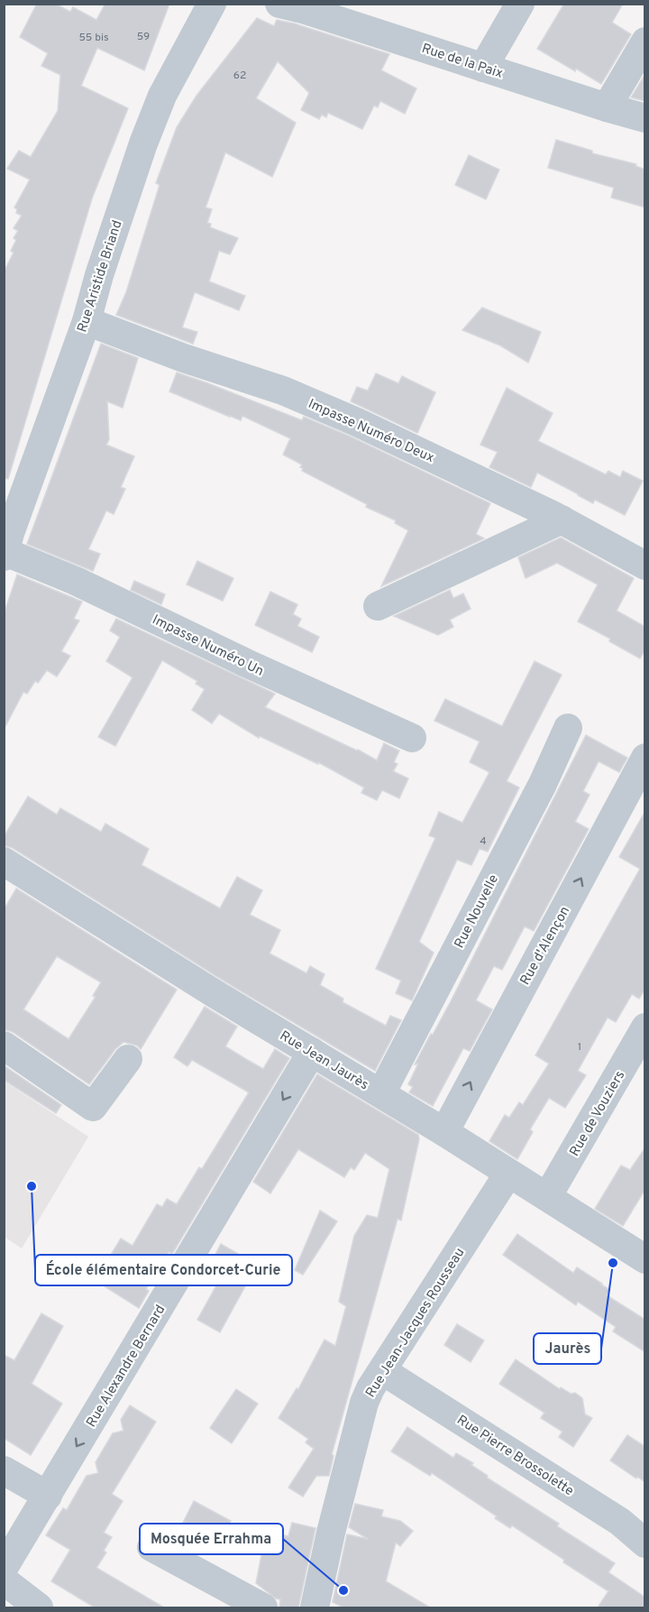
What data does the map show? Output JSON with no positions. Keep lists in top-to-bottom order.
{
  "streets": {
    "street": [
      "Rue de la Paix",
      "Rue Aristide Briand",
      "Impasse Numéro Deux",
      "Impasse Numéro Un",
      "Rue Nouvelle",
      "Rue d'Alençon",
      "Rue Jean Jaurès",
      "Rue de Vouziers",
      "Rue Jean-Jacques Rousseau",
      "Rue Alexandre Bernard",
      "Rue Pierre Brossolette"
    ]
  },
  "crossings": [
    ["Rue Aristide Briand", "Impasse Numéro Deux"],
    ["Rue Aristide Briand", "Impasse Numéro Un"],
    ["Rue Nouvelle", "Rue Jean Jaurès"],
    ["Rue d'Alençon", "Rue Jean Jaurès"],
    ["Rue Jean Jaurès", "Rue de Vouziers"],
    ["Rue Jean Jaurès", "Rue Jean-Jacques Rousseau"],
    ["Rue Jean Jaurès", "Rue Alexandre Bernard"],
    ["Rue Jean-Jacques Rousseau", "Rue Pierre Brossolette"]
  ],
  "one_way": ["Rue d'Alençon", "Rue Alexandre Bernard"],
  "places": ["École élémentaire Condorcet-Curie", "Jaurès", "Mosquée Errahma"],
  "house_numbers": [
    "59",
    "55 bis",
    "62",
    "4",
    "1"
  ]
}
